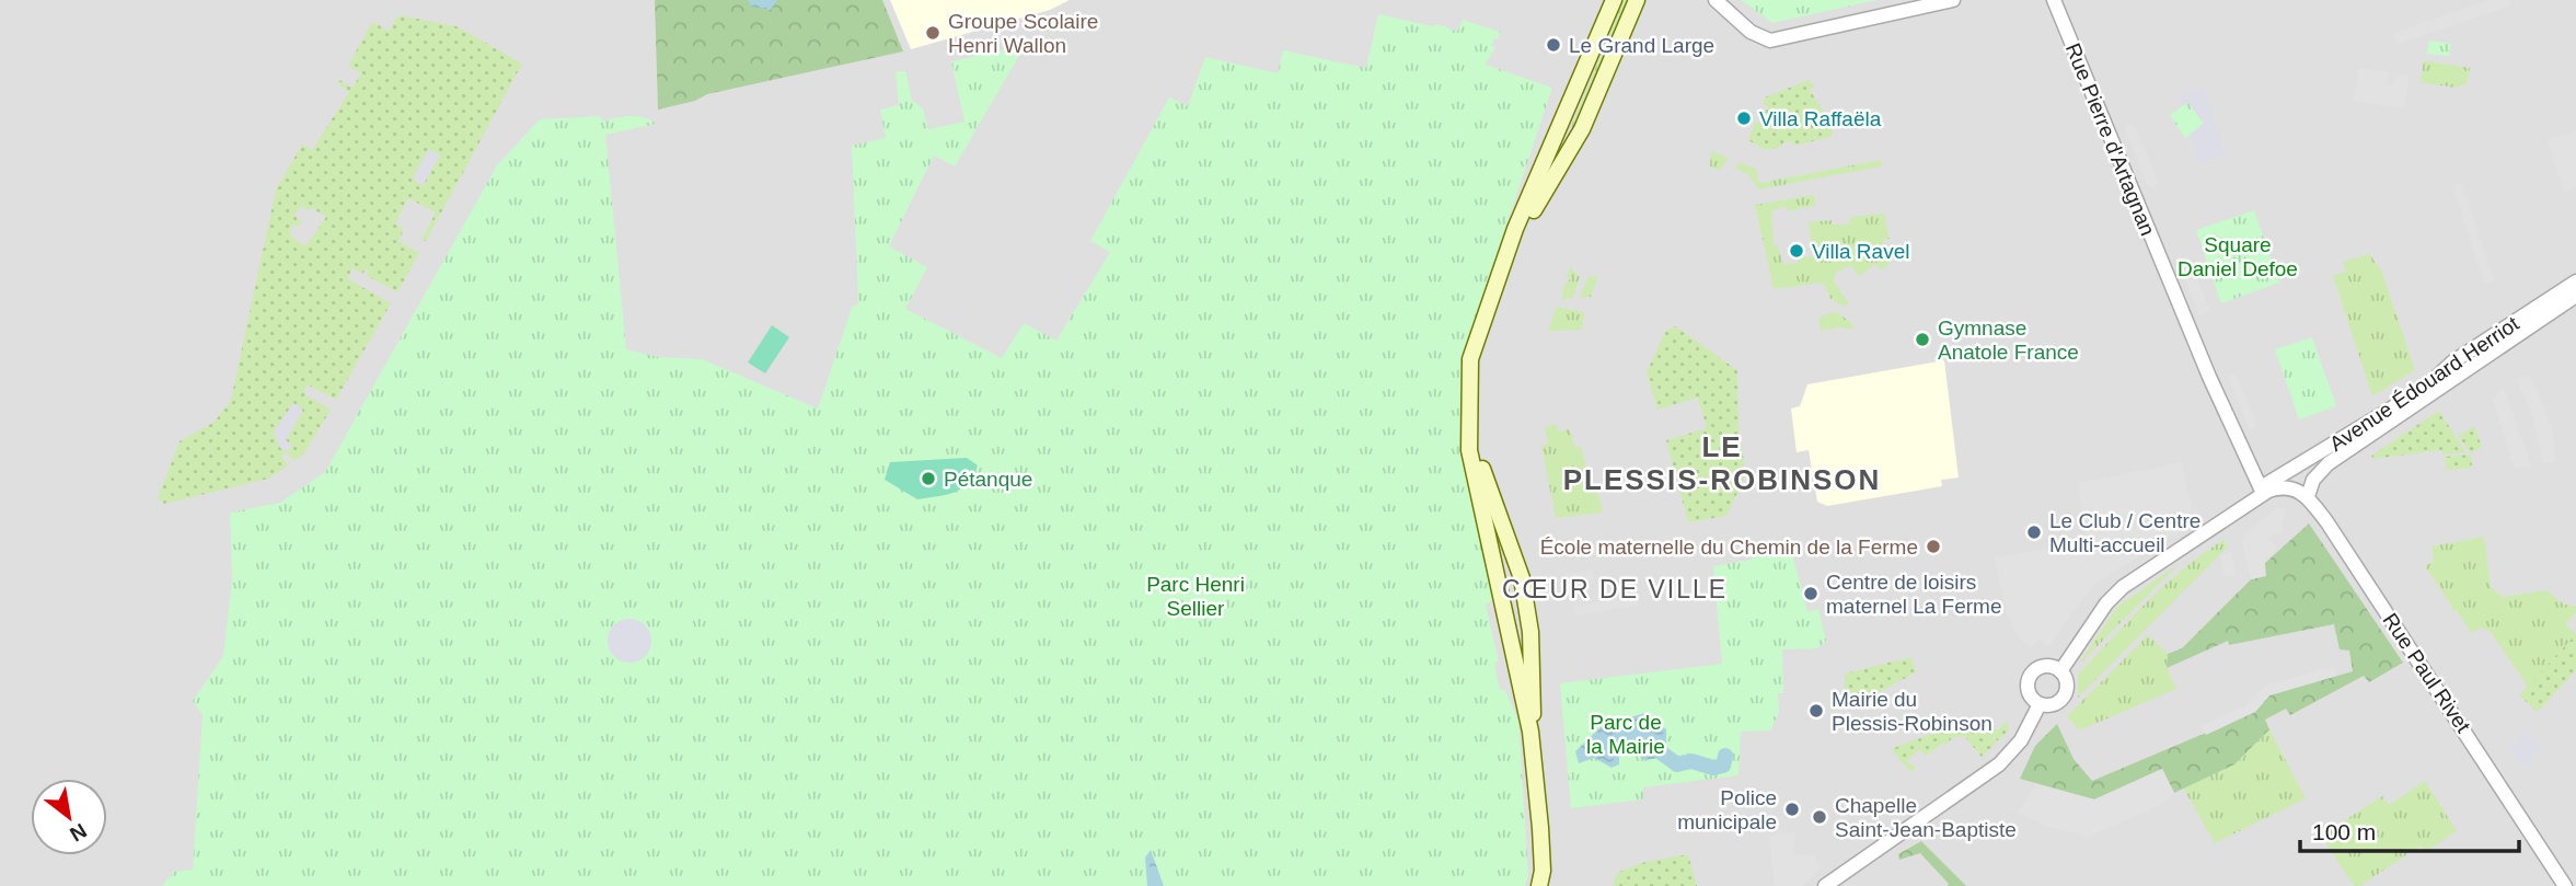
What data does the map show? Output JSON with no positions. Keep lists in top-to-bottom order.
{
  "streets": {
    "street": ["Rue Pierre d'Artagnan", "Avenue Édouard Herriot", "Rue Paul Rivet"]
  },
  "crossings": [
    ["Rue Pierre d'Artagnan", "Avenue Édouard Herriot"],
    ["Avenue Édouard Herriot", "Rue Paul Rivet"]
  ],
  "districts": ["LE PLESSIS-ROBINSON", "CŒUR DE VILLE"],
  "parks": ["Square Daniel Defoe", "Parc Henri Sellier", "Parc de la Mairie"],
  "places": [
    "Groupe Scolaire Henri Wallon",
    "Le Grand Large",
    "Villa Raffaëla",
    "Villa Ravel",
    "Gymnase Anatole France",
    "Pétanque",
    "Le Club / Centre Multi-accueil",
    "École maternelle du Chemin de la Ferme",
    "Centre de loisirs maternel La Ferme",
    "Mairie du Plessis-Robinson",
    "Police municipale",
    "Chapelle Saint-Jean-Baptiste"
  ],
  "scale_bar": "100 m",
  "north": "bottom right"
}
